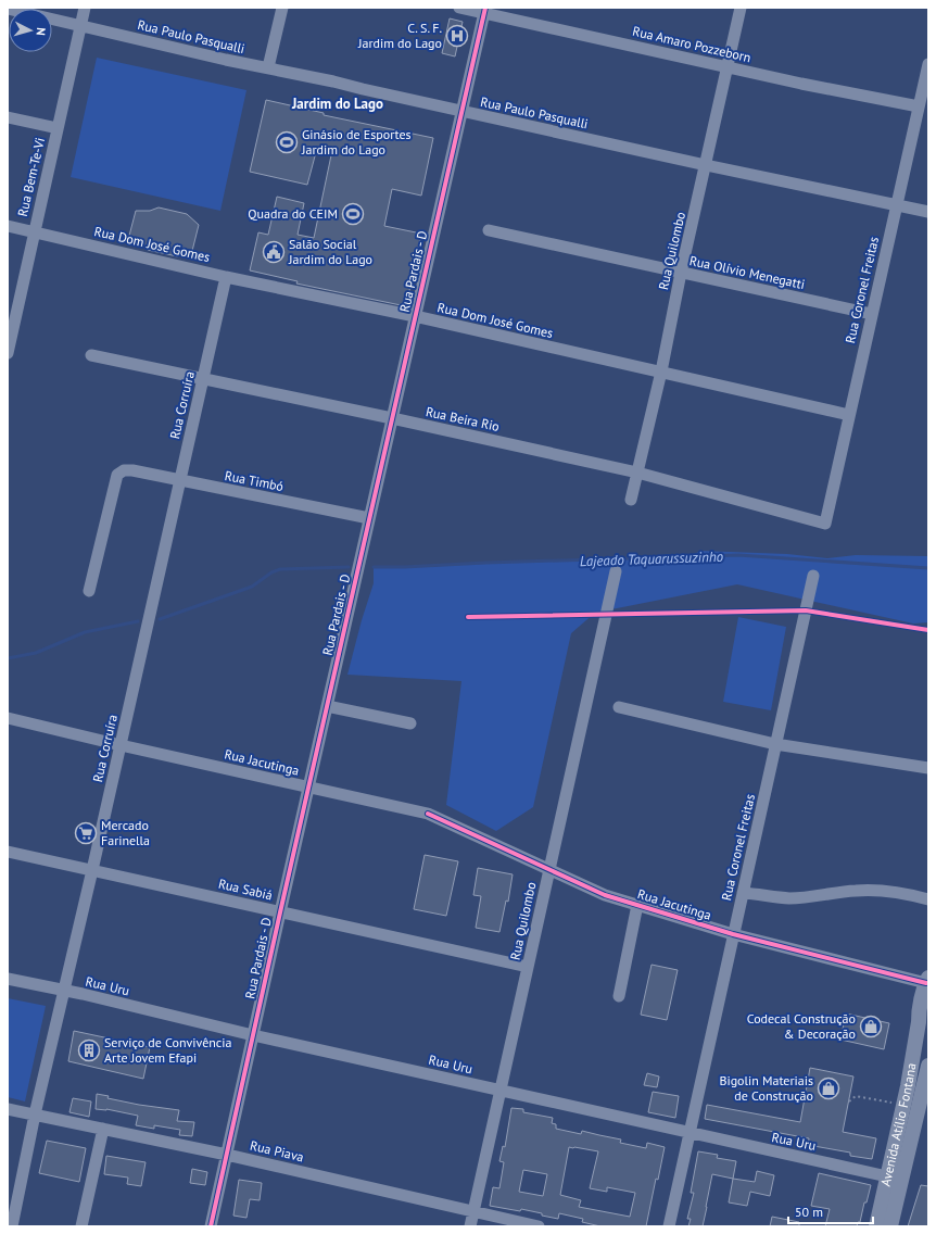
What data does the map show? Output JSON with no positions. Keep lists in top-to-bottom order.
{
  "streets": {
    "main road": ["Avenida Atílio Fontana"],
    "street": [
      "Rua Paulo Pasqualli",
      "Rua Amaro Pozzeborn",
      "Rua Bem-Te-Vi",
      "Rua Dom José Gomes",
      "Rua Quilombo",
      "Rua Pardais - D",
      "Rua Olívio Menegatti",
      "Rua Coronel Freitas",
      "Rua Corruíra",
      "Rua Beira Rio",
      "Rua Timbó",
      "Rua Jacutinga",
      "Rua Sabiá",
      "Rua Uru",
      "Rua Piava"
    ]
  },
  "crossings": [
    ["Rua Paulo Pasqualli", "Rua Bem-Te-Vi"],
    ["Rua Paulo Pasqualli", "Rua Quilombo"],
    ["Rua Paulo Pasqualli", "Rua Pardais - D"],
    ["Rua Paulo Pasqualli", "Rua Coronel Freitas"],
    ["Rua Amaro Pozzeborn", "Rua Quilombo"],
    ["Rua Amaro Pozzeborn", "Rua Pardais - D"],
    ["Rua Amaro Pozzeborn", "Rua Coronel Freitas"],
    ["Rua Bem-Te-Vi", "Rua Dom José Gomes"],
    ["Rua Dom José Gomes", "Rua Quilombo"],
    ["Rua Dom José Gomes", "Rua Pardais - D"],
    ["Rua Dom José Gomes", "Rua Coronel Freitas"],
    ["Rua Dom José Gomes", "Rua Corruíra"],
    ["Rua Quilombo", "Rua Olívio Menegatti"],
    ["Rua Quilombo", "Rua Beira Rio"],
    ["Rua Quilombo", "Rua Jacutinga"],
    ["Rua Quilombo", "Rua Sabiá"],
    ["Rua Quilombo", "Rua Uru"],
    ["Rua Quilombo", "Rua Piava"],
    ["Rua Pardais - D", "Rua Beira Rio"],
    ["Rua Pardais - D", "Rua Timbó"],
    ["Rua Pardais - D", "Rua Jacutinga"],
    ["Rua Pardais - D", "Rua Sabiá"],
    ["Rua Pardais - D", "Rua Uru"],
    ["Rua Pardais - D", "Rua Piava"],
    ["Rua Olívio Menegatti", "Rua Coronel Freitas"],
    ["Rua Coronel Freitas", "Rua Beira Rio"],
    ["Rua Coronel Freitas", "Rua Jacutinga"],
    ["Rua Coronel Freitas", "Rua Uru"],
    ["Rua Corruíra", "Rua Beira Rio"],
    ["Rua Corruíra", "Rua Timbó"],
    ["Rua Corruíra", "Rua Jacutinga"],
    ["Rua Corruíra", "Rua Sabiá"],
    ["Rua Corruíra", "Rua Uru"],
    ["Rua Corruíra", "Rua Piava"],
    ["Rua Jacutinga", "Avenida Atílio Fontana"],
    ["Rua Uru", "Avenida Atílio Fontana"]
  ],
  "districts": ["Jardim do Lago"],
  "water": ["Lajeado Taquarussuzinho"],
  "places": {
    "hospital": ["C. S. F. Jardim do Lago"],
    "sports": ["Ginásio de Esportes Jardim do Lago", "Quadra do CEIM"],
    "public building": ["Salão Social Jardim do Lago"],
    "supermarket": ["Mercado Farinella"],
    "shop": ["Codecal Construção & Decoração", "Bigolin Materiais de Construção"],
    "building": ["Serviço de Convivência Arte Jovem Efapi"]
  },
  "scale_bar": "50 m",
  "north": "right"
}
